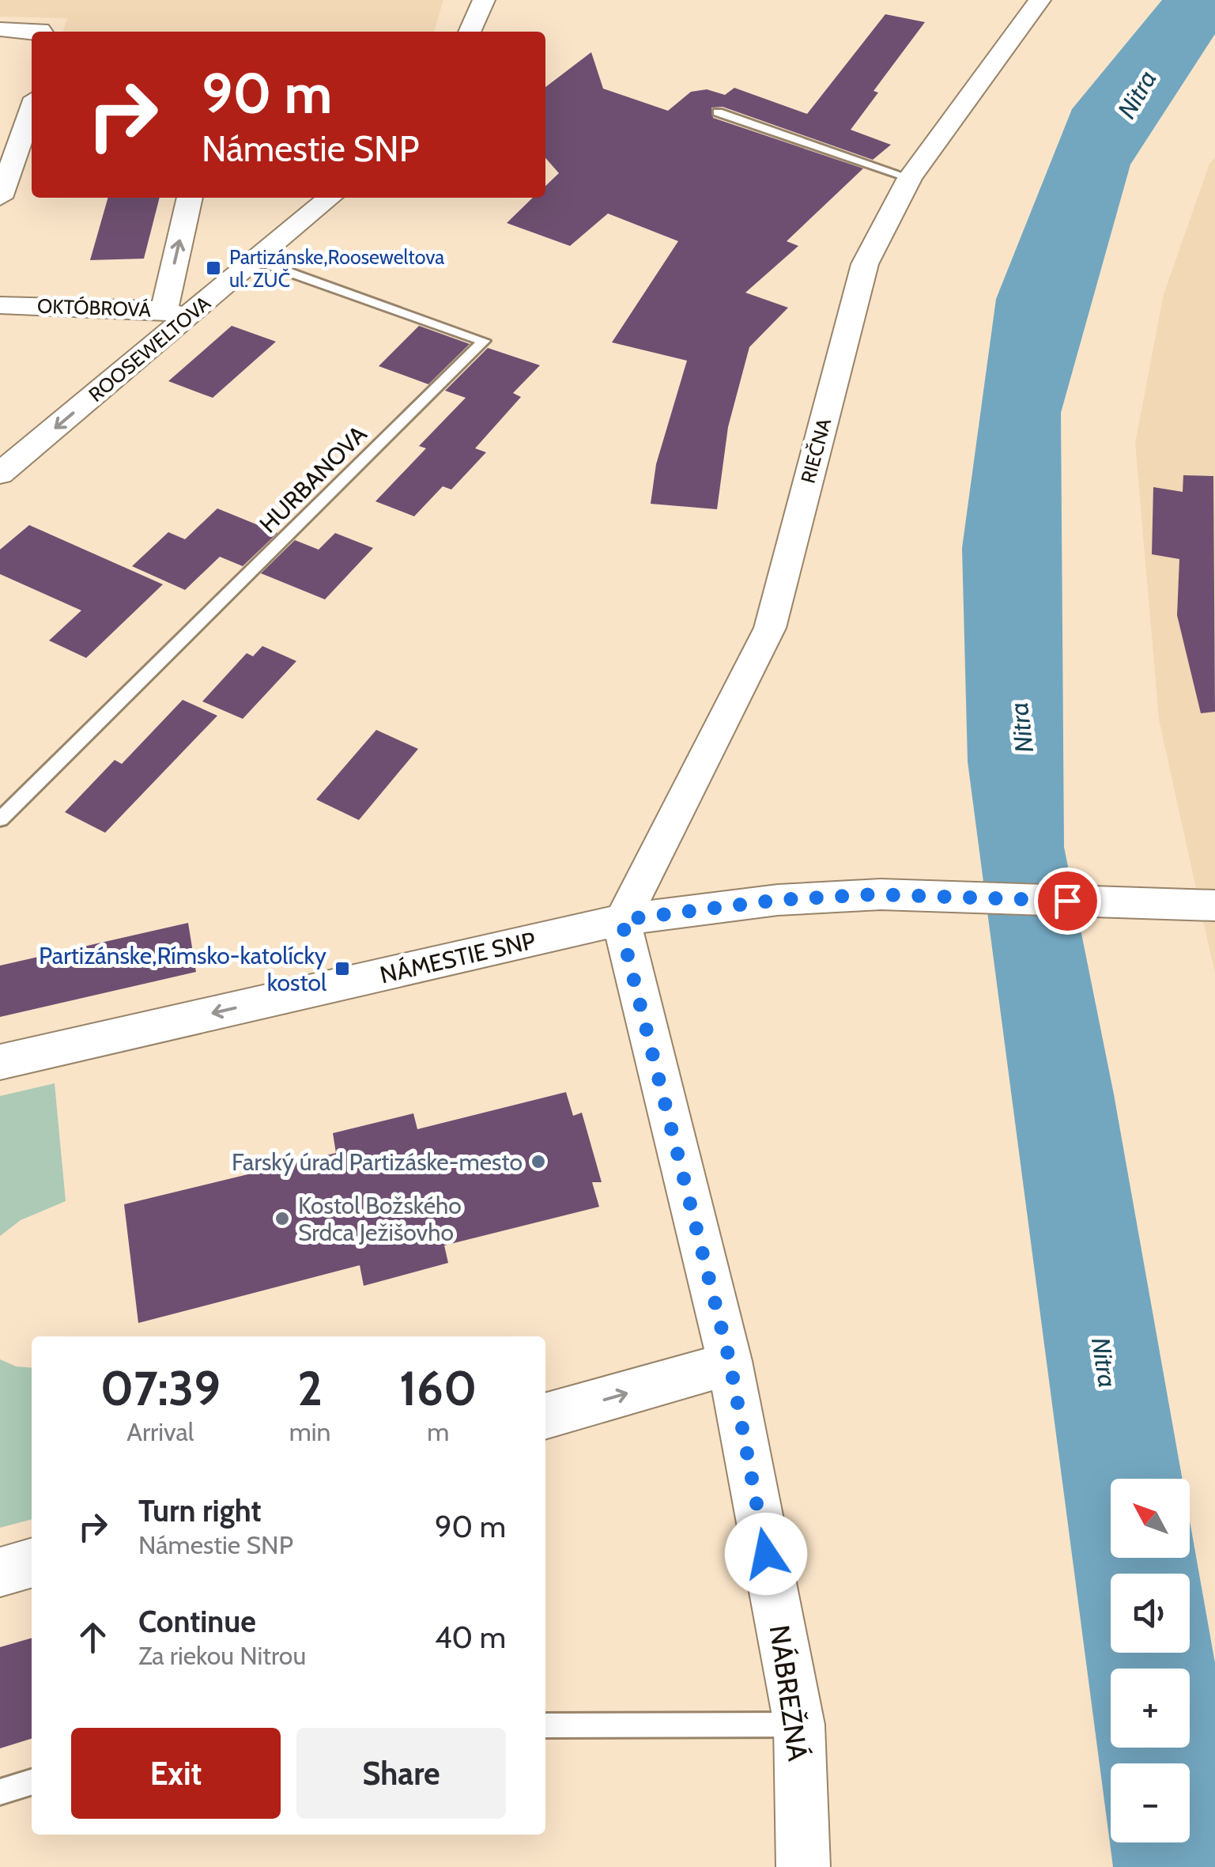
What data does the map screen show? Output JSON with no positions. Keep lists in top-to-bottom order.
{
  "streets": {
    "street": [
      "OKTÓBROVÁ",
      "ROOSEWELTOVA",
      "RIEČNA",
      "NÁMESTIE SNP",
      "NÁBREŽNÁ"
    ],
    "lane": ["HURBANOVA"]
  },
  "crossings": [
    ["OKTÓBROVÁ", "ROOSEWELTOVA"],
    ["ROOSEWELTOVA", "HURBANOVA"],
    ["RIEČNA", "NÁMESTIE SNP"],
    ["RIEČNA", "NÁBREŽNÁ"],
    ["NÁMESTIE SNP", "NÁBREŽNÁ"]
  ],
  "one_way": ["ROOSEWELTOVA", "NÁMESTIE SNP"],
  "water": ["Nitra"],
  "places": {
    "transit": ["Partizánske,Rooseweltova ul. ZUČ", "Partizánske,Rímsko-katolícky kostol"],
    "other": ["Farský úrad Partizáske-mesto", "Kostol Božského Srdca Ježišovho"]
  },
  "north": "top left",
  "page": {
    "turn": ["90 m", "Námestie SNP"],
    "eta": [
      "07:39",
      "Arrival",
      "2",
      "min",
      "160",
      "m"
    ],
    "list": [
      {
        "name": "Turn right",
        "note": "Námestie SNP",
        "value": "90 m"
      },
      {
        "name": "Continue",
        "note": "Za riekou Nitrou",
        "value": "40 m"
      }
    ],
    "map_buttons": ["+", "−"],
    "buttons": ["Exit", "Share"]
  }
}
